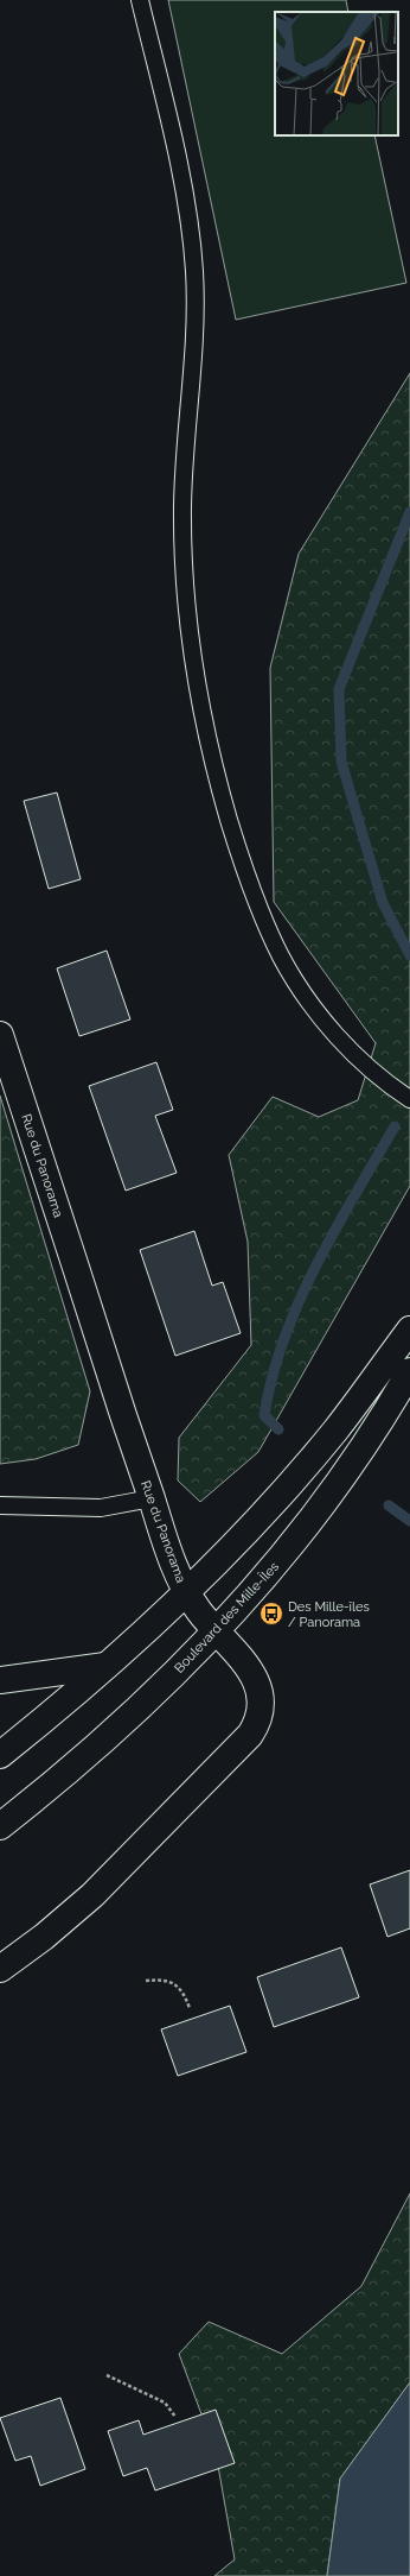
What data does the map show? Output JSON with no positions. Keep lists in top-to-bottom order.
{
  "streets": {
    "main road": ["Rue du Panorama", "Boulevard des Mille-Îles"]
  },
  "crossings": [
    ["Rue du Panorama", "Boulevard des Mille-Îles"]
  ],
  "places": {
    "bus stop": ["Des Mille-îles / Panorama"]
  }
}
